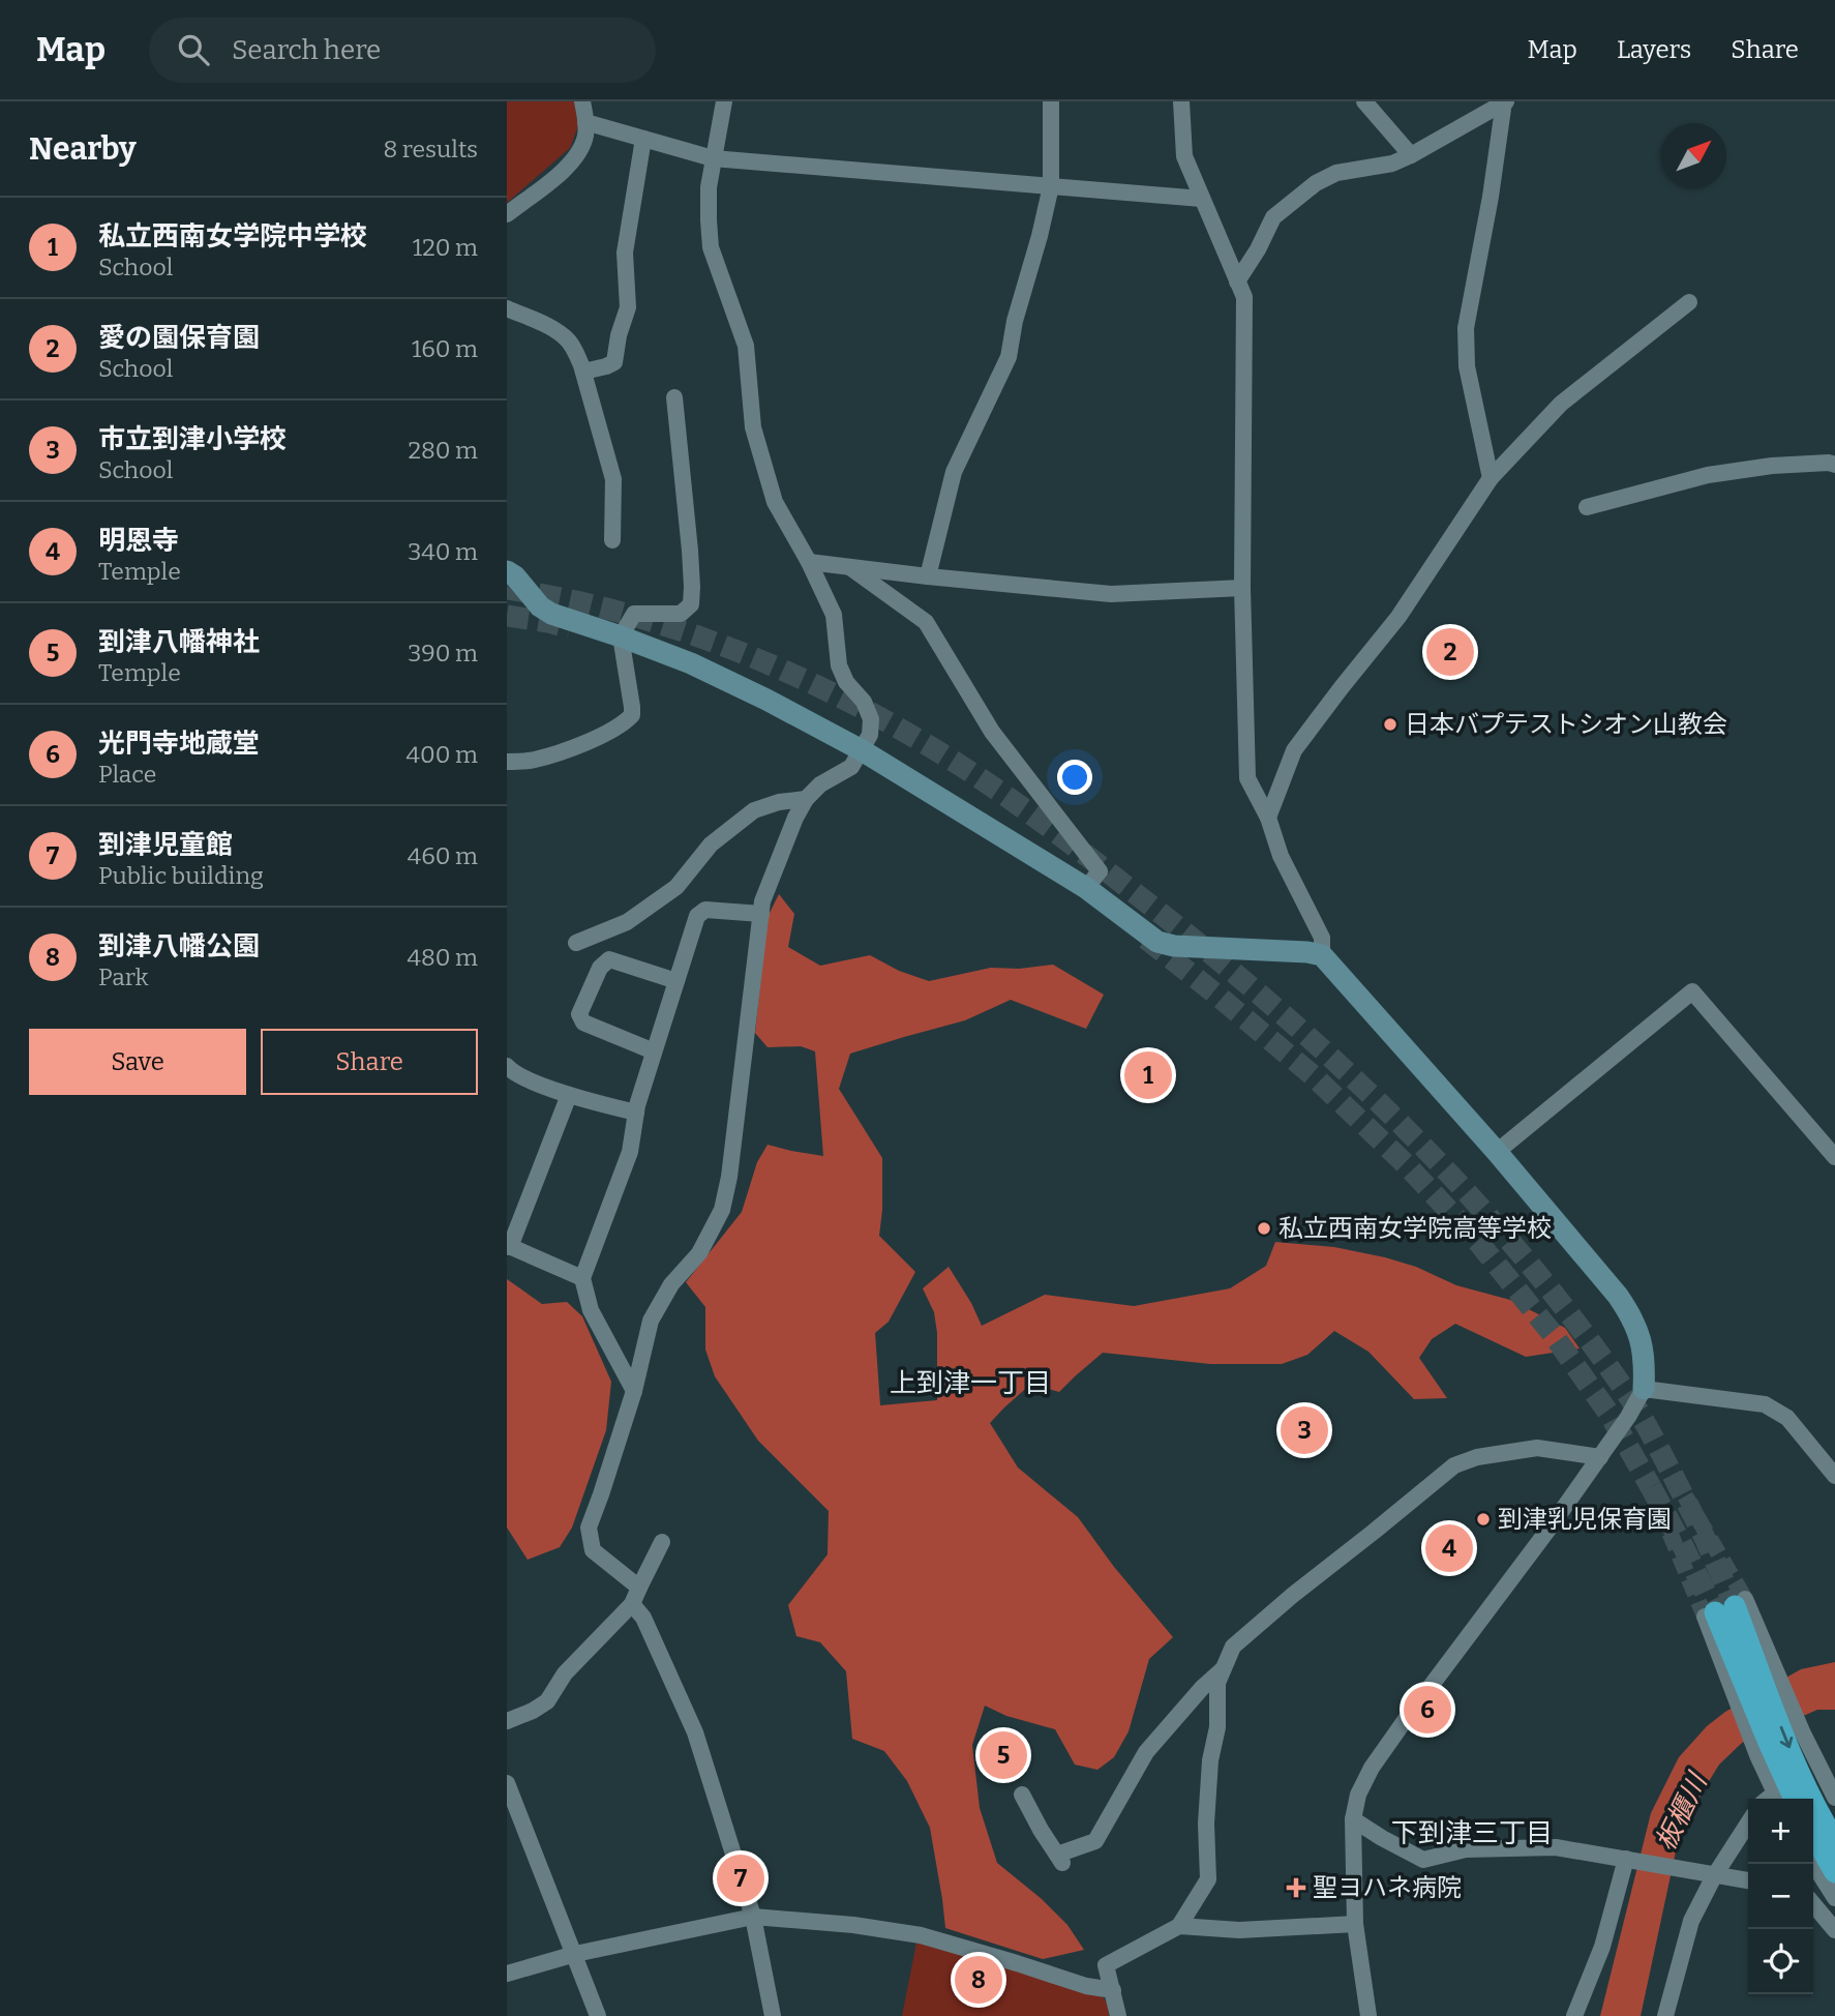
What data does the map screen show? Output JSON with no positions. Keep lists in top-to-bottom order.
{
  "districts": ["上到津一丁目", "下到津三丁目"],
  "water": ["板櫃川"],
  "places": {
    "other": ["日本バプテストシオン山教会", "私立西南女学院高等学校", "到津乳児保育園"],
    "health": ["聖ヨハネ病院"]
  },
  "north": "top right",
  "page": {
    "header": "Map",
    "search": "Search here",
    "nav": ["Map", "Layers", "Share"],
    "heading": ["Nearby", "8 results"],
    "list": [
      {
        "mark": "1",
        "name": "私立西南女学院中学校",
        "note": "School",
        "value": "120 m"
      },
      {
        "mark": "2",
        "name": "愛の園保育園",
        "note": "School",
        "value": "160 m"
      },
      {
        "mark": "3",
        "name": "市立到津小学校",
        "note": "School",
        "value": "280 m"
      },
      {
        "mark": "4",
        "name": "明恩寺",
        "note": "Temple",
        "value": "340 m"
      },
      {
        "mark": "5",
        "name": "到津八幡神社",
        "note": "Temple",
        "value": "390 m"
      },
      {
        "mark": "6",
        "name": "光門寺地蔵堂",
        "note": "Place",
        "value": "400 m"
      },
      {
        "mark": "7",
        "name": "到津児童館",
        "note": "Public building",
        "value": "460 m"
      },
      {
        "mark": "8",
        "name": "到津八幡公園",
        "note": "Park",
        "value": "480 m"
      }
    ],
    "pins": [
      "2",
      "1",
      "3",
      "4",
      "6",
      "5",
      "7",
      "8"
    ],
    "buttons": ["Save", "Share"],
    "map_buttons": ["+", "−"]
  }
}
